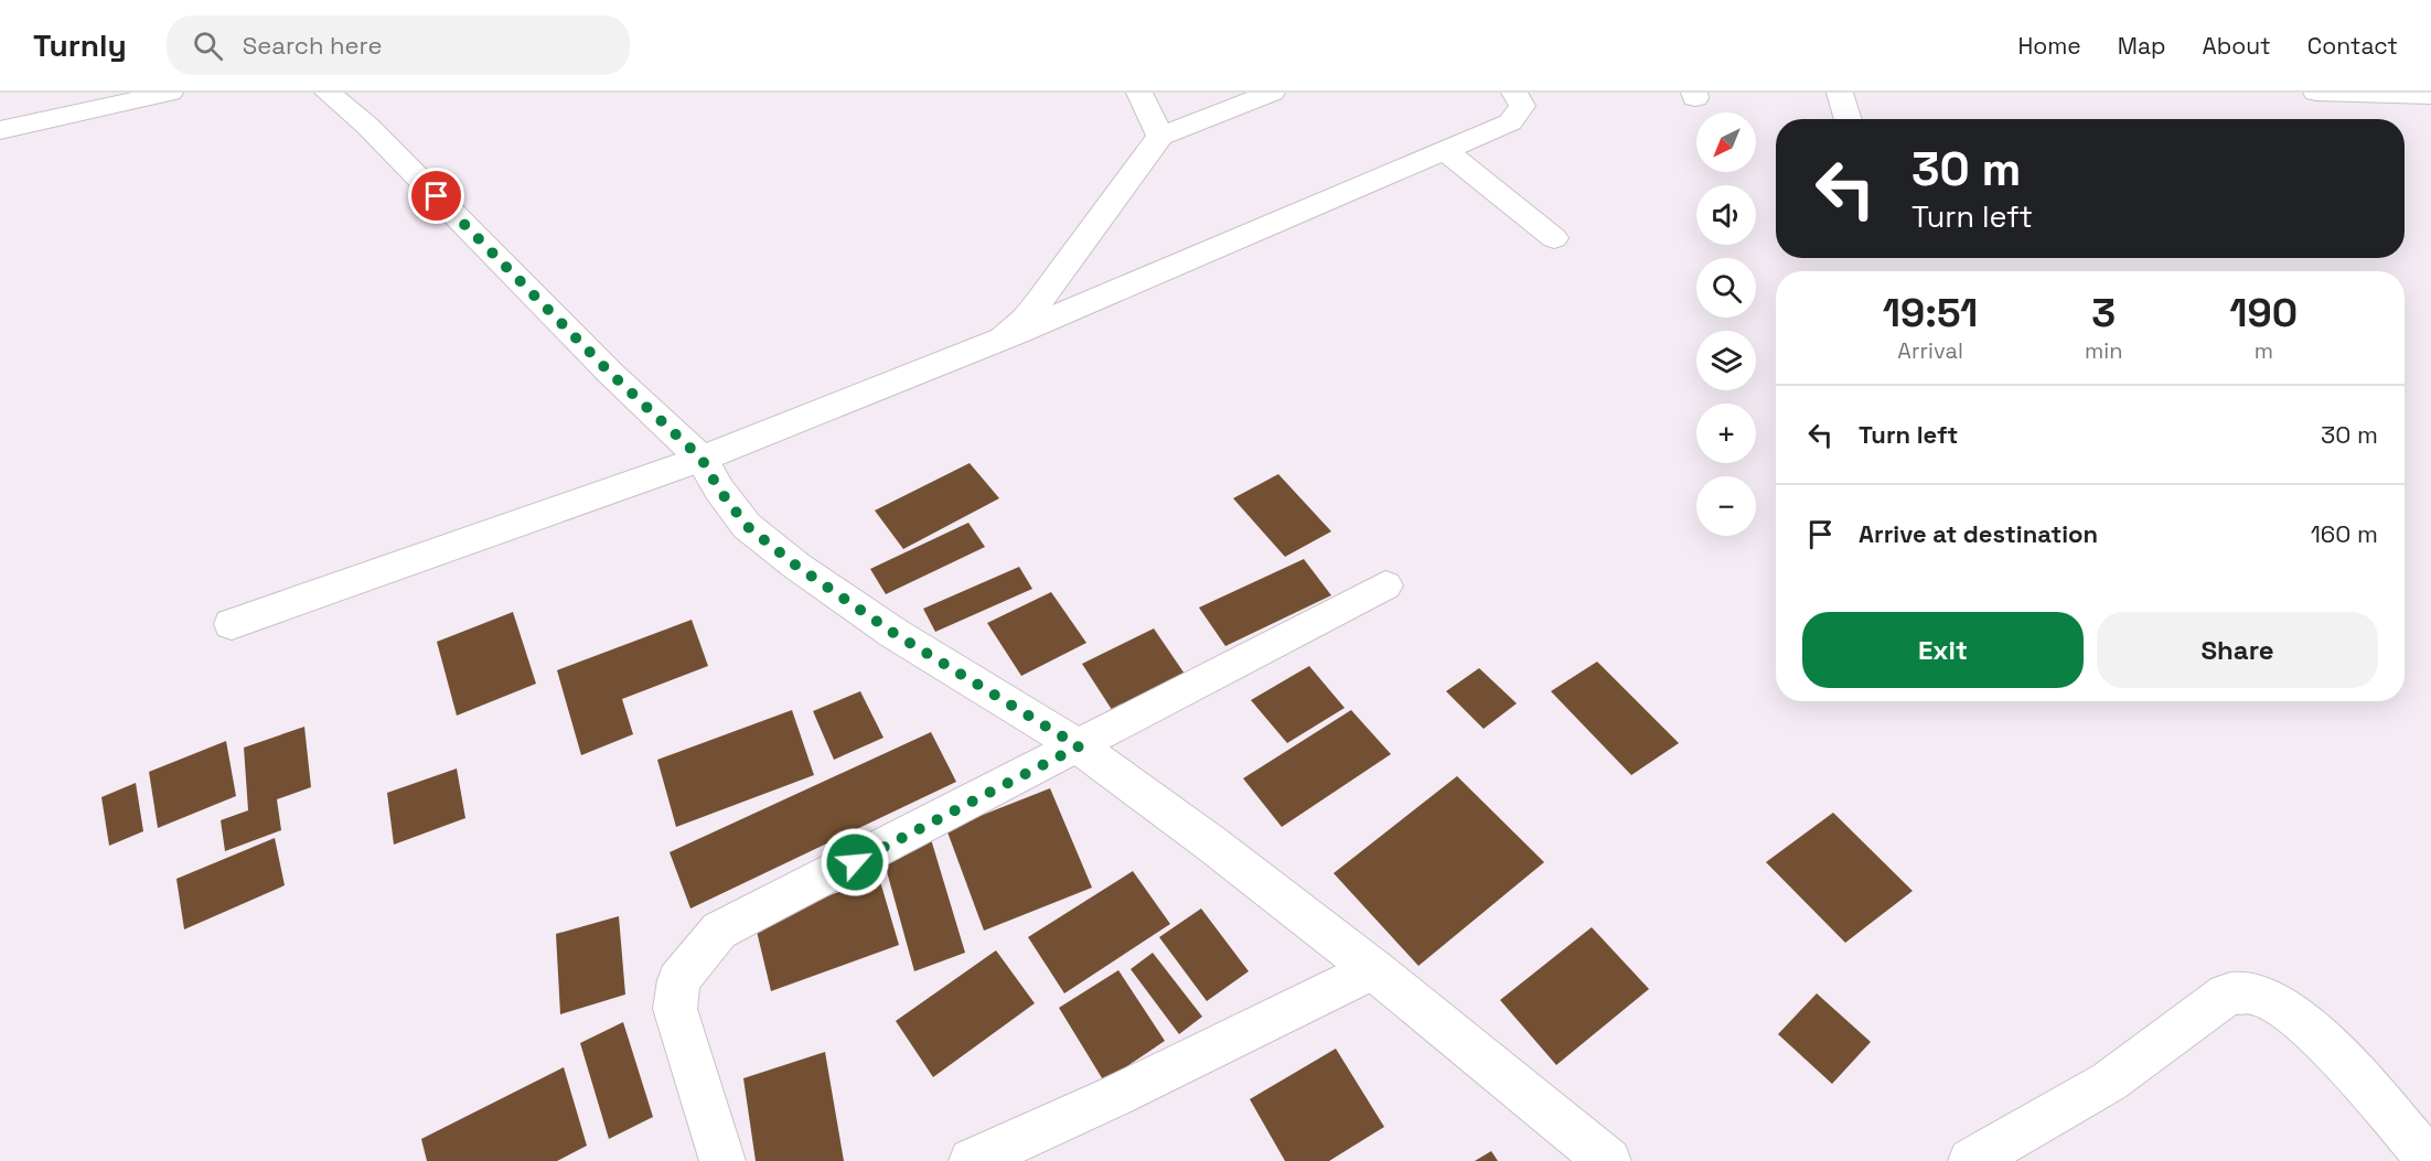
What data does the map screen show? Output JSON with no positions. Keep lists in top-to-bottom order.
{
  "north": "bottom left",
  "page": {
    "header": "Turnly",
    "search": "Search here",
    "nav": [
      "Home",
      "Map",
      "About",
      "Contact"
    ],
    "map_buttons": ["+", "−"],
    "turn": ["30 m", "Turn left"],
    "eta": [
      "19:51",
      "Arrival",
      "3",
      "min",
      "190",
      "m"
    ],
    "list": [
      {
        "name": "Turn left",
        "value": "30 m"
      },
      {
        "name": "Arrive at destination",
        "value": "160 m"
      }
    ],
    "buttons": ["Exit", "Share"]
  }
}
